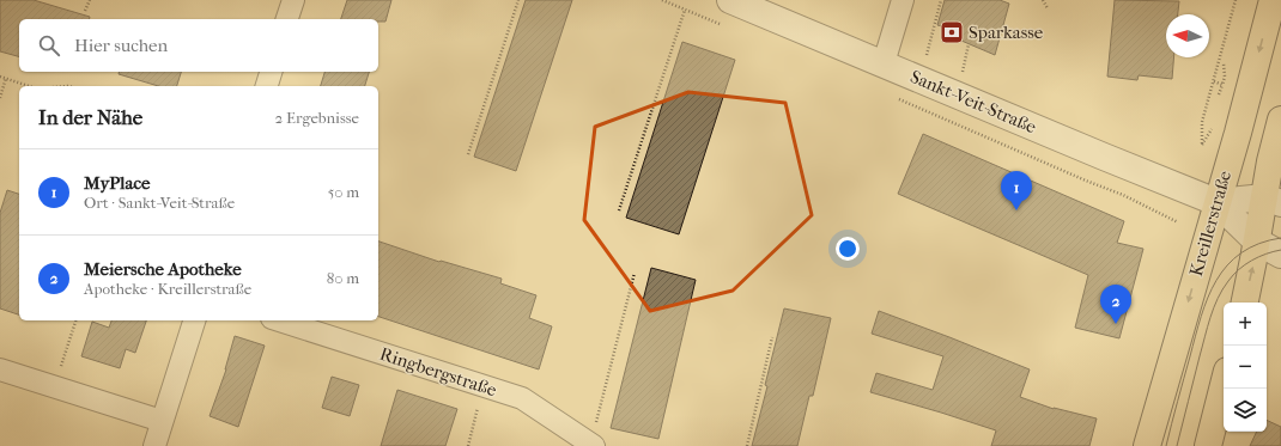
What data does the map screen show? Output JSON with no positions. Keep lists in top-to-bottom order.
{
  "streets": {
    "main road": ["Kreillerstraße"],
    "street": ["Sankt-Veit-Straße", "Ringbergstraße"]
  },
  "crossings": [
    ["Sankt-Veit-Straße", "Kreillerstraße"]
  ],
  "places": {
    "bank": ["Sparkasse"]
  },
  "north": "left",
  "page": {
    "search": "Hier suchen",
    "heading": ["In der Nähe", "2 Ergebnisse"],
    "list": [
      {
        "mark": "1",
        "name": "MyPlace",
        "note": "Ort · Sankt-Veit-Straße",
        "value": "50 m"
      },
      {
        "mark": "2",
        "name": "Meiersche Apotheke",
        "note": "Apotheke · Kreillerstraße",
        "value": "80 m"
      }
    ],
    "pins": ["1", "2"],
    "map_buttons": ["+", "−"]
  }
}
